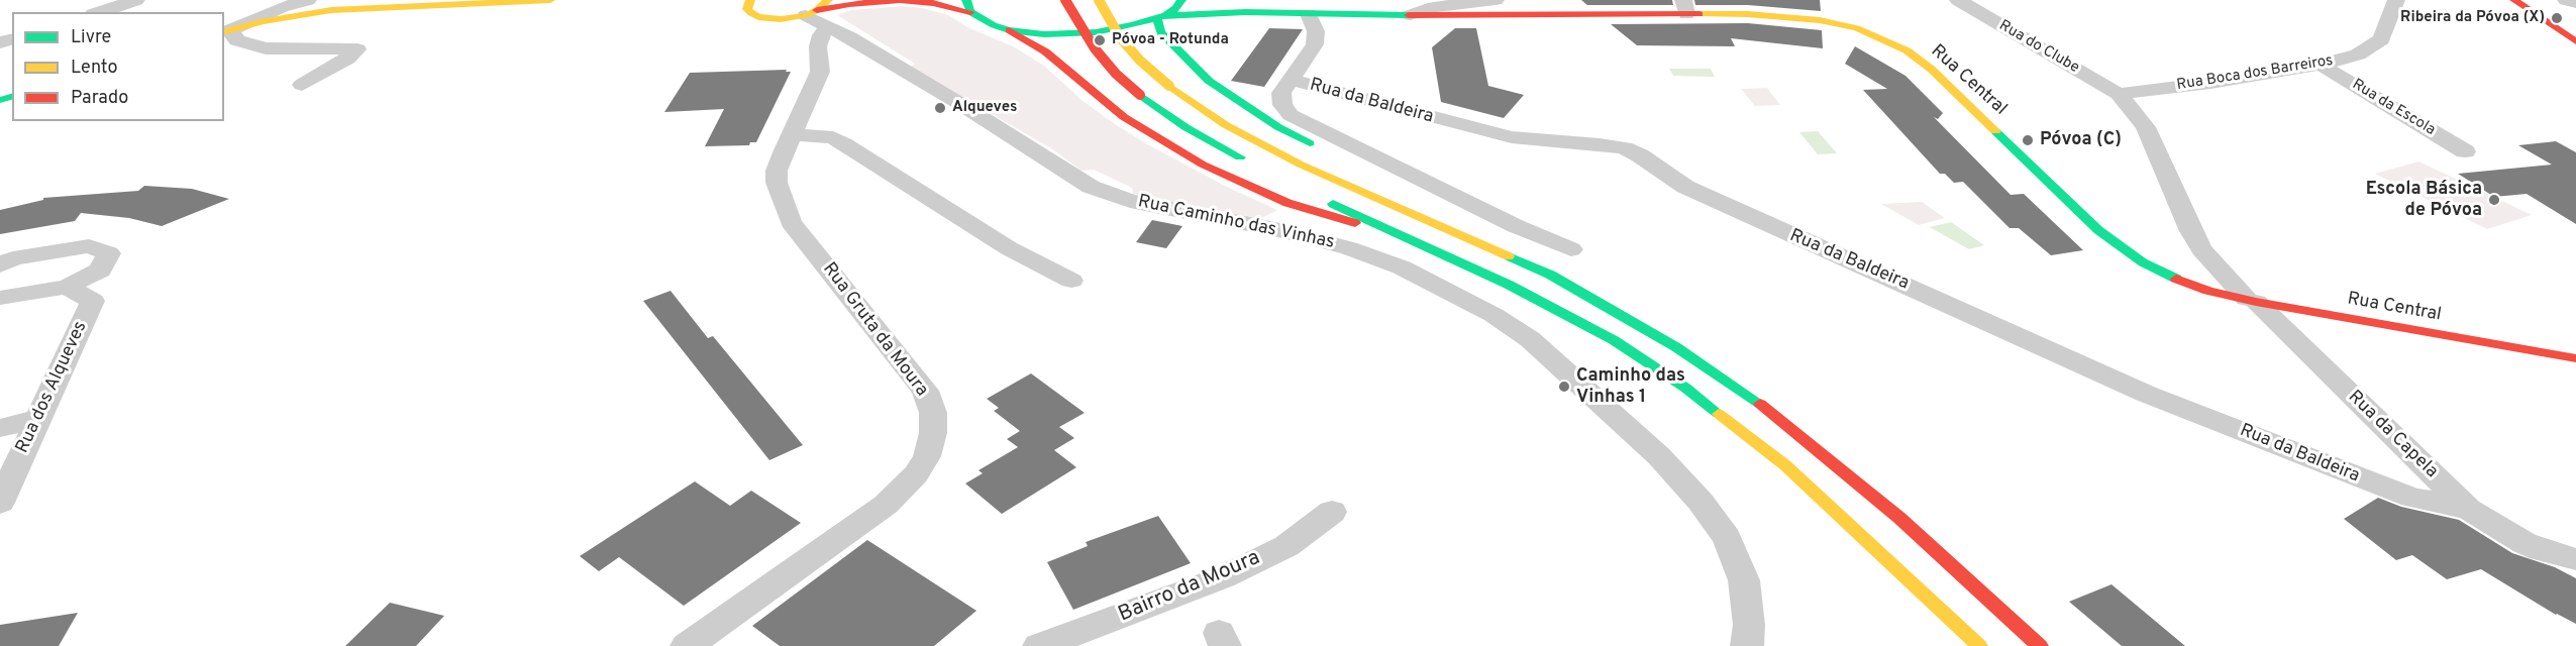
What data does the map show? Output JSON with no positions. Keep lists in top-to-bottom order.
{
  "streets": {
    "main road": ["Rua Central"],
    "street": [
      "Rua do Clube",
      "Rua Boca dos Barreiros",
      "Rua da Baldeira",
      "Rua da Escola",
      "Rua Caminho das Vinhas",
      "Rua Gruta da Moura",
      "Rua dos Alqueves",
      "Rua da Capela",
      "Bairro da Moura"
    ]
  },
  "crossings": [
    ["Rua do Clube", "Rua Boca dos Barreiros"],
    ["Rua do Clube", "Rua da Capela"],
    ["Rua Boca dos Barreiros", "Rua da Escola"],
    ["Rua Boca dos Barreiros", "Rua da Capela"],
    ["Rua Central", "Rua da Baldeira"],
    ["Rua Central", "Rua da Capela"],
    ["Rua da Baldeira", "Rua da Capela"],
    ["Rua Caminho das Vinhas", "Rua Gruta da Moura"]
  ],
  "places": [
    "Ribeira da Póvoa (X)",
    "Póvoa - Rotunda",
    "Alqueves",
    "Póvoa (C)",
    "Escola Básica de Póvoa",
    "Caminho das Vinhas 1"
  ],
  "legend": ["Livre", "Lento", "Parado"]
}
